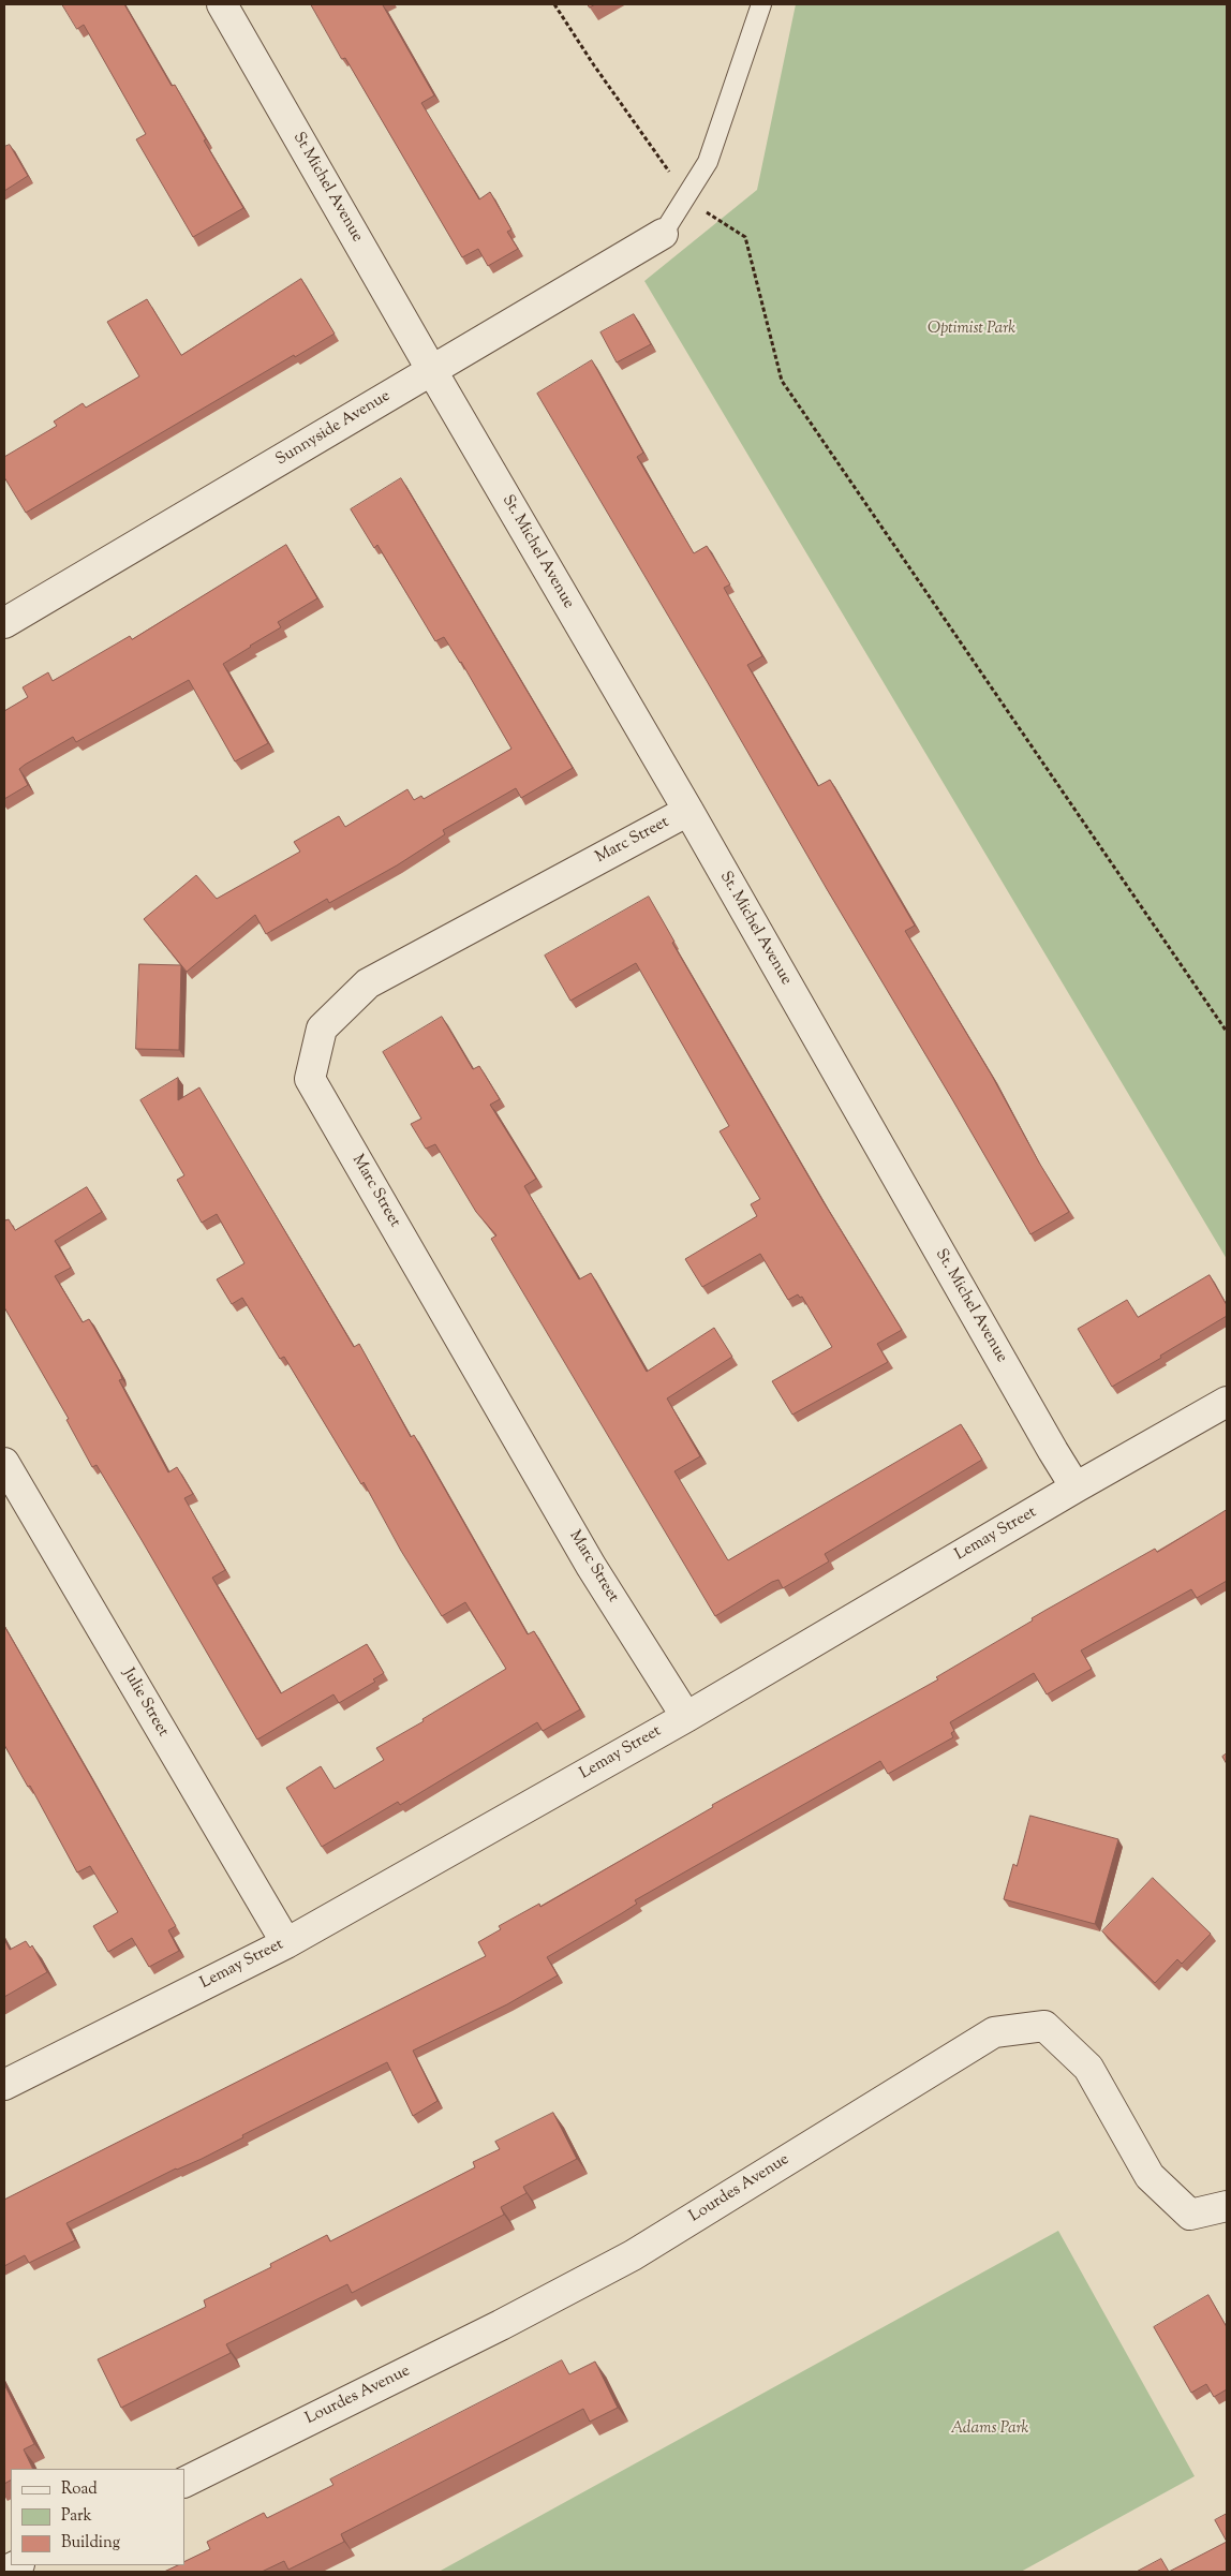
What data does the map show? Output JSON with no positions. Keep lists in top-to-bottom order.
{
  "streets": {
    "street": [
      "St Michel Avenue",
      "Sunnyside Avenue",
      "St. Michel Avenue",
      "Marc Street",
      "Lemay Street",
      "Julie Street",
      "Lourdes Avenue"
    ]
  },
  "crossings": [
    ["St Michel Avenue", "Sunnyside Avenue"],
    ["St Michel Avenue", "St. Michel Avenue"],
    ["Sunnyside Avenue", "St. Michel Avenue"],
    ["St. Michel Avenue", "Marc Street"],
    ["St. Michel Avenue", "Lemay Street"],
    ["Marc Street", "Lemay Street"],
    ["Lemay Street", "Julie Street"]
  ],
  "parks": ["Optimist Park", "Adams Park"],
  "legend": ["Road", "Park", "Building"]
}
